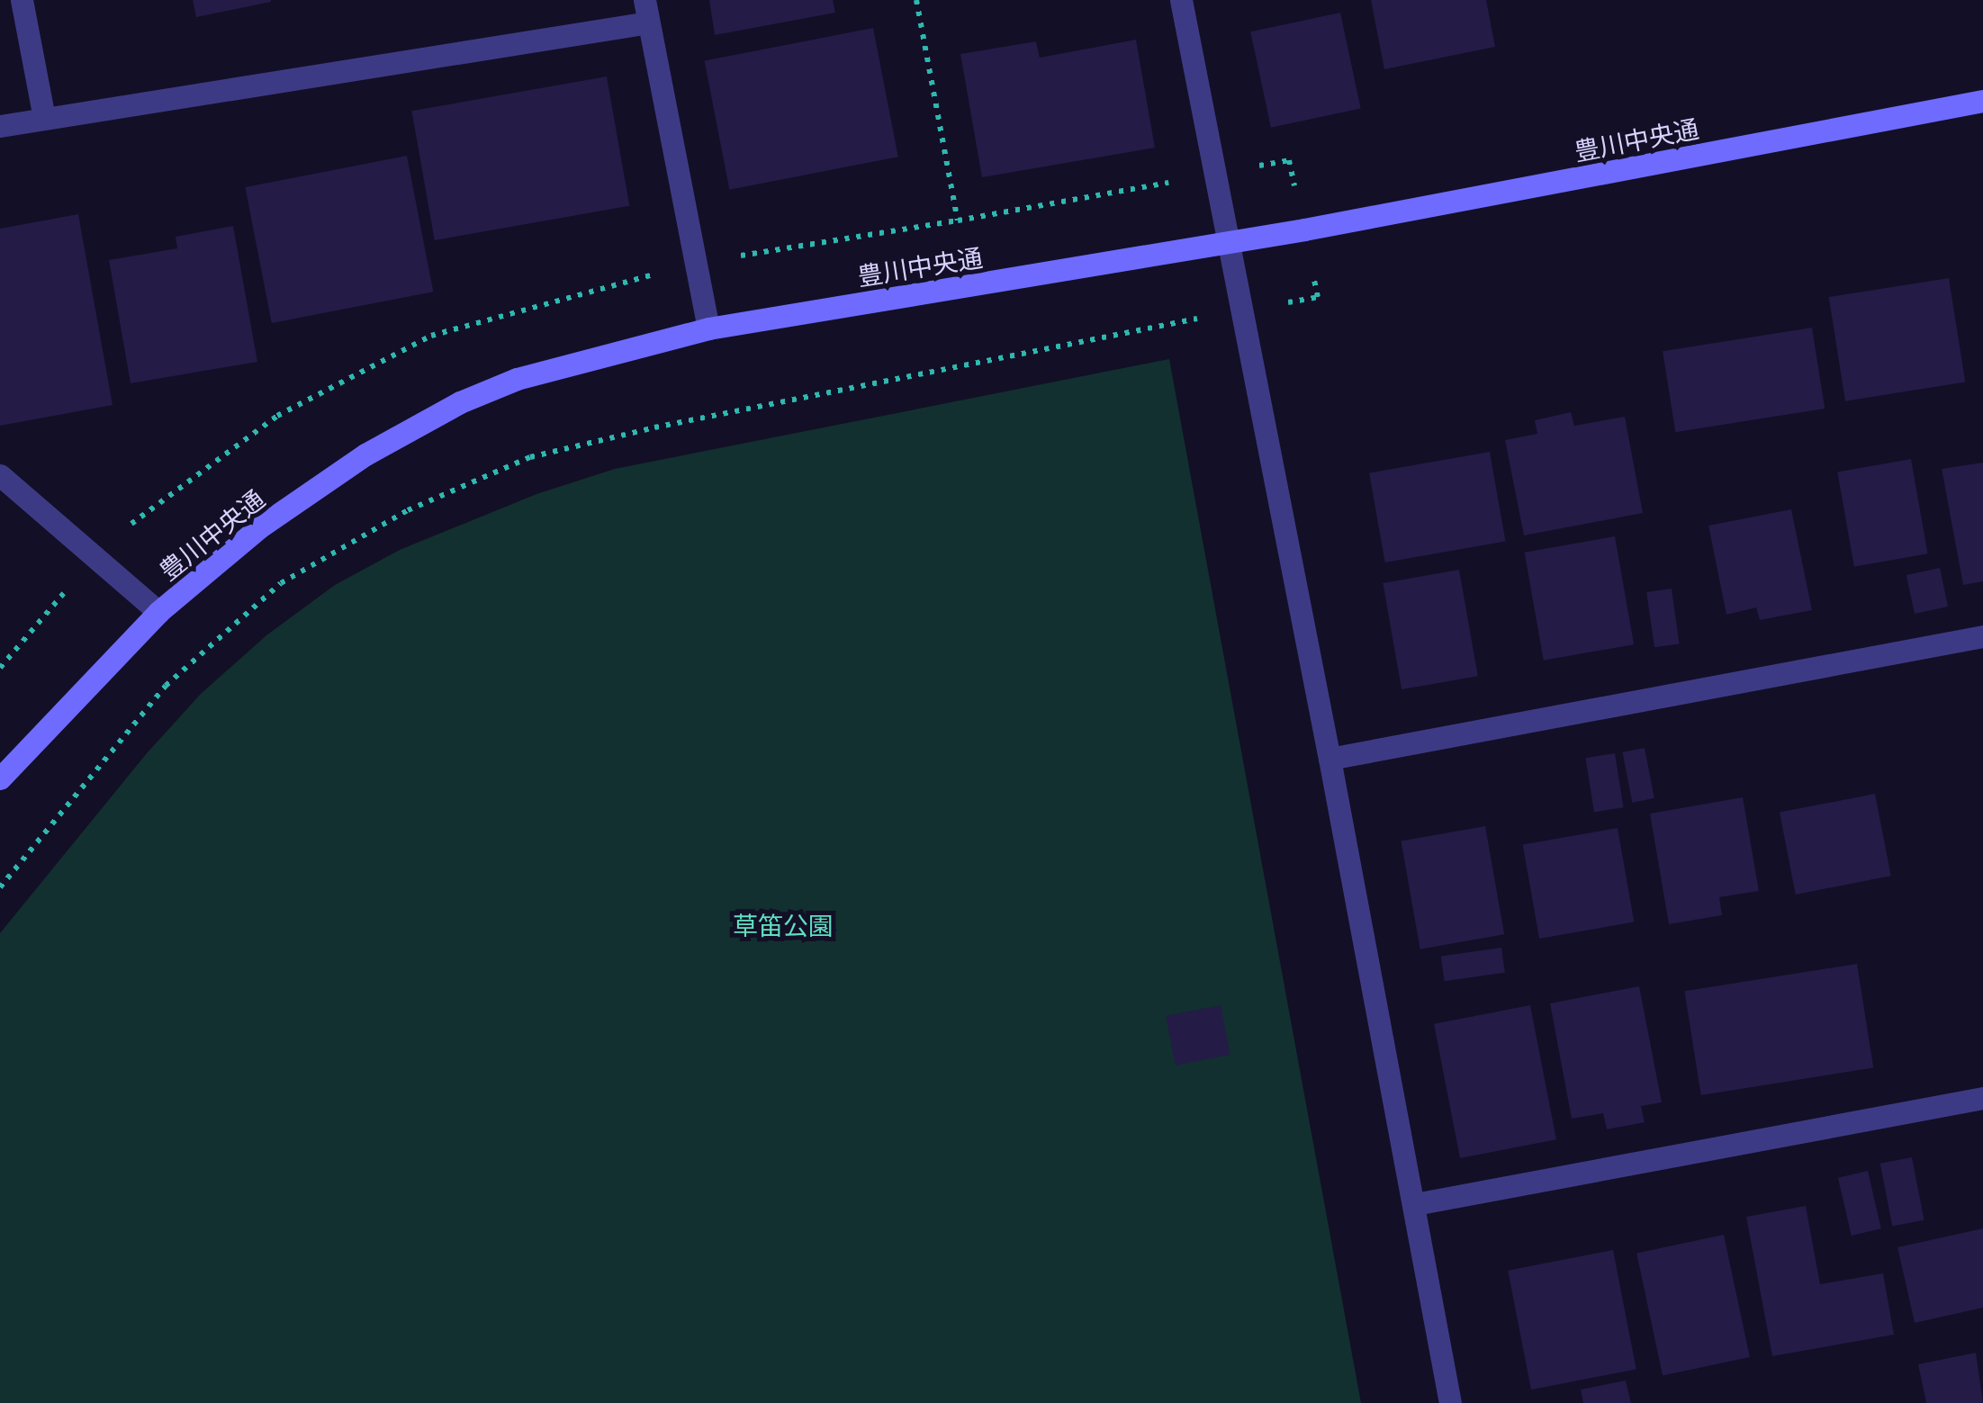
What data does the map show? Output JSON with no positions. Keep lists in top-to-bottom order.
{
  "streets": {
    "street": ["豊川中央通"]
  },
  "parks": ["草笛公園"]
}
